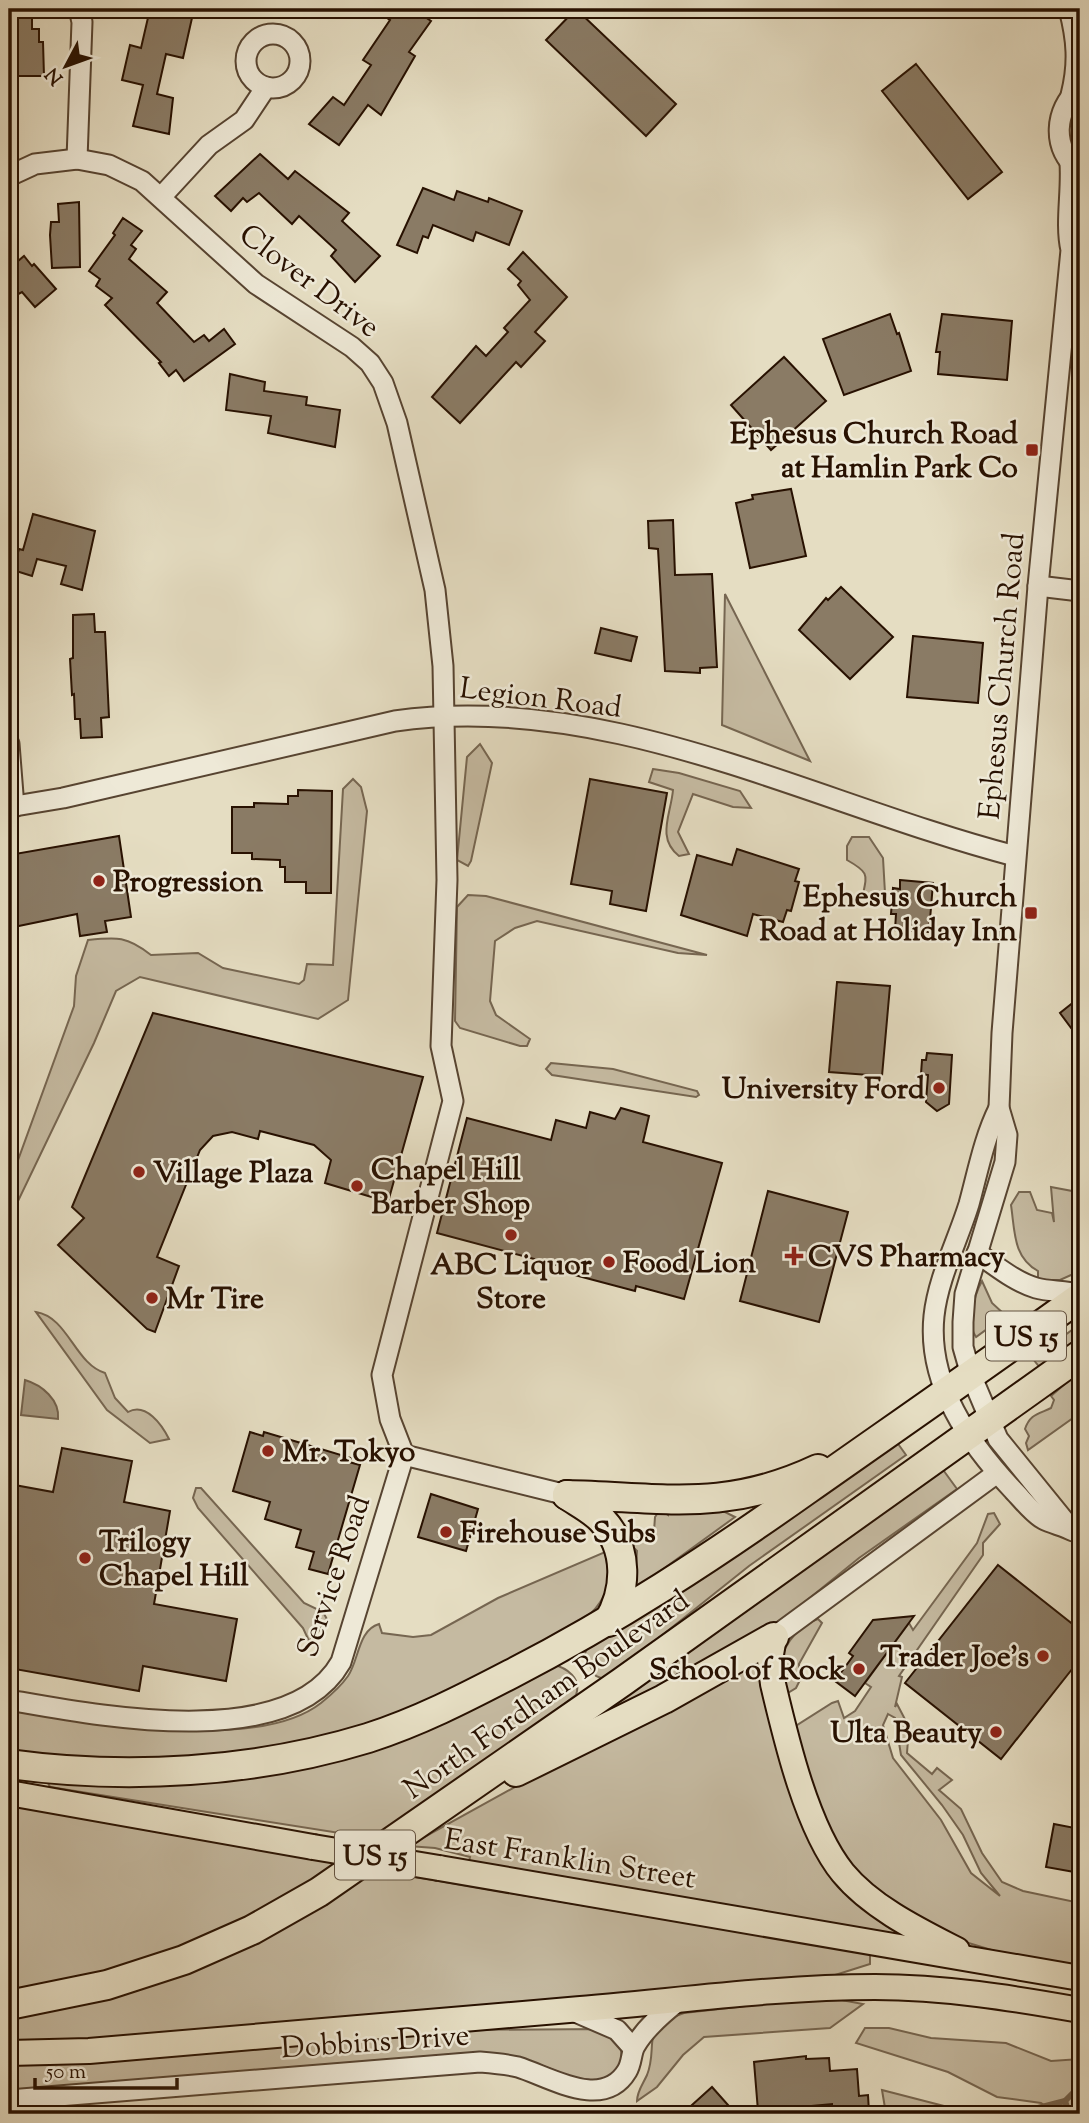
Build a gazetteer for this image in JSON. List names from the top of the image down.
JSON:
{
  "streets": {
    "highway": ["US 15", "North Fordham Boulevard"],
    "main road": ["East Franklin Street"],
    "street": [
      "Clover Drive",
      "Ephesus Church Road",
      "Legion Road",
      "Service Road",
      "Dobbins Drive"
    ]
  },
  "crossings": [
    ["Clover Drive", "Legion Road"],
    ["Clover Drive", "Service Road"],
    ["Ephesus Church Road", "Legion Road"],
    ["Ephesus Church Road", "North Fordham Boulevard"]
  ],
  "places": {
    "transit": ["Ephesus Church Road at Hamlin Park Co", "Ephesus Church Road at Holiday Inn"],
    "other": [
      "Progression",
      "University Ford",
      "Village Plaza",
      "Chapel Hill Barber Shop",
      "ABC Liquor Store",
      "Food Lion",
      "Mr Tire",
      "Mr. Tokyo",
      "Firehouse Subs",
      "Trilogy Chapel Hill",
      "Trader Joe's",
      "School of Rock",
      "Ulta Beauty"
    ],
    "health": ["CVS Pharmacy"]
  },
  "scale_bar": "50 m",
  "north": "bottom left"
}
